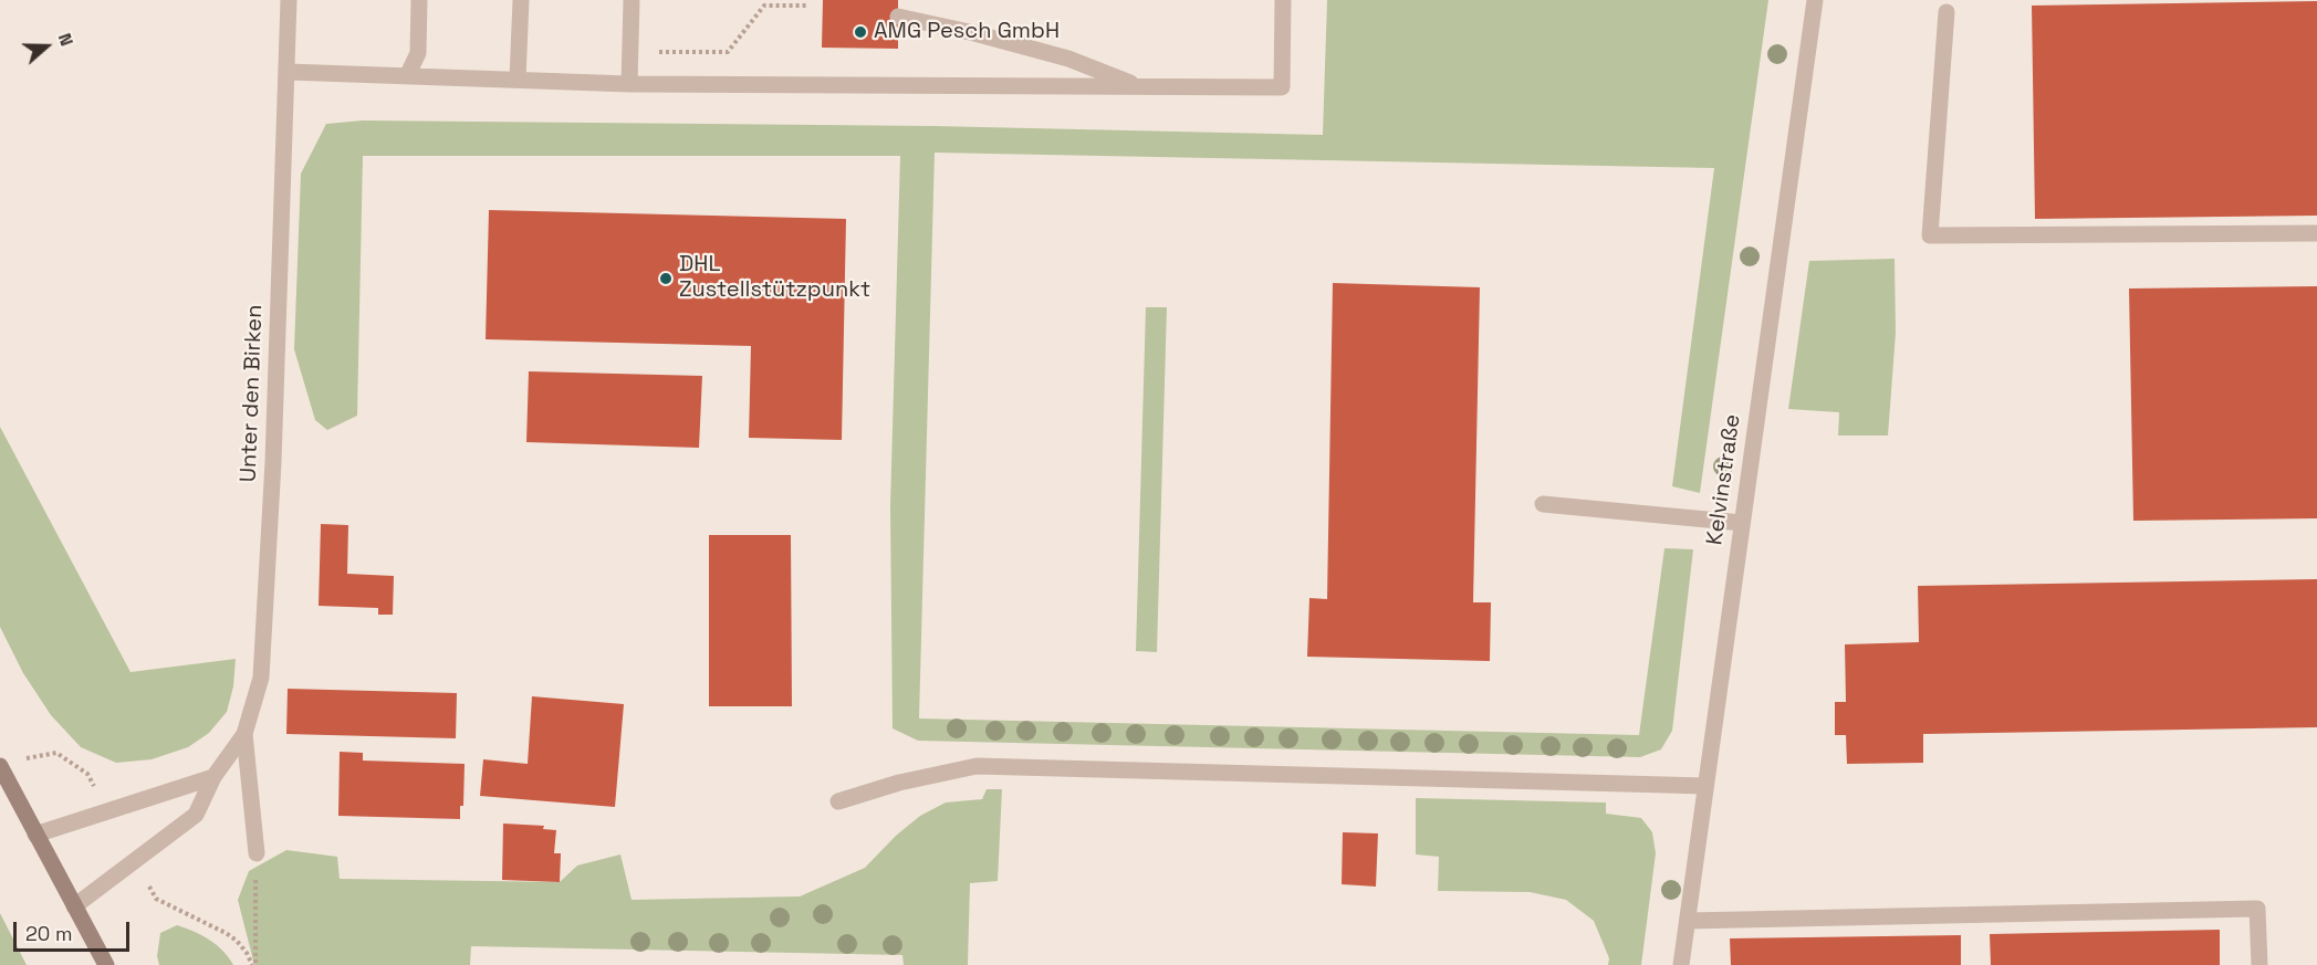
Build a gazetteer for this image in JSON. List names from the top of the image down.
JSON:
{
  "streets": {
    "street": ["Unter den Birken", "Kelvinstraße"]
  },
  "places": ["AMG Pesch GmbH", "DHL Zustellstützpunkt"],
  "scale_bar": "20 m",
  "north": "right"
}
